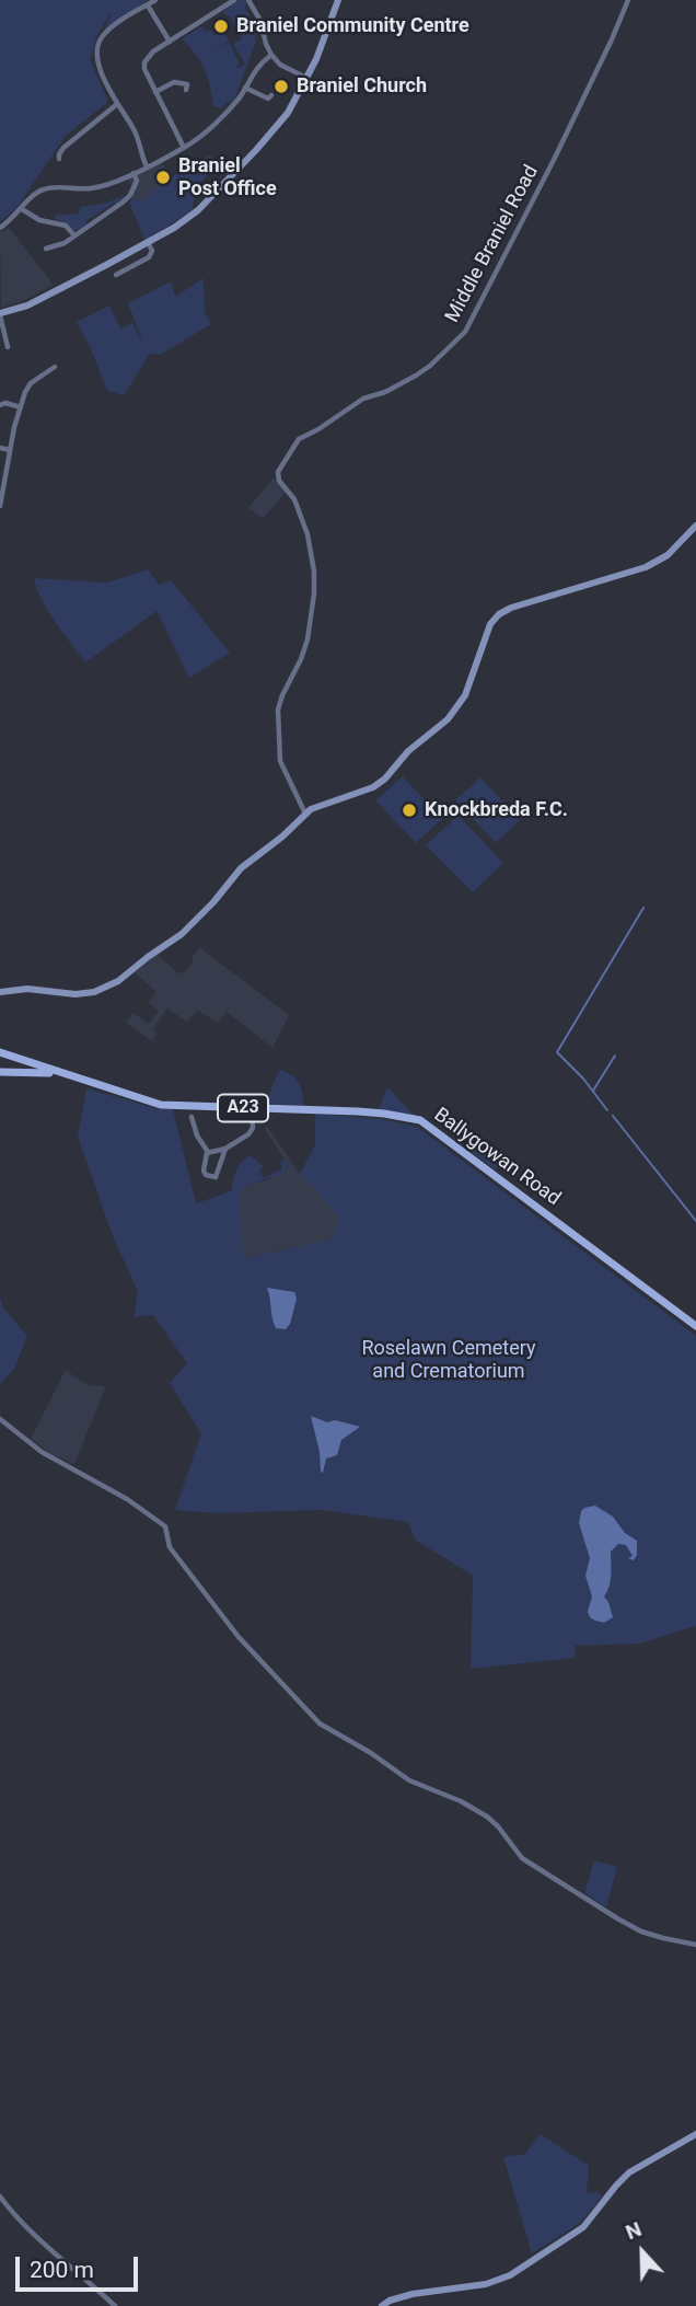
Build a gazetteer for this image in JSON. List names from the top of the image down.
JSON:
{
  "streets": {
    "main road": ["A23", "Ballygowan Road"],
    "street": ["Middle Braniel Road"]
  },
  "parks": ["Roselawn Cemetery and Crematorium"],
  "places": [
    "Braniel Community Centre",
    "Braniel Church",
    "Braniel Post Office",
    "Knockbreda F.C."
  ],
  "scale_bar": "200 m",
  "north": "top"
}
